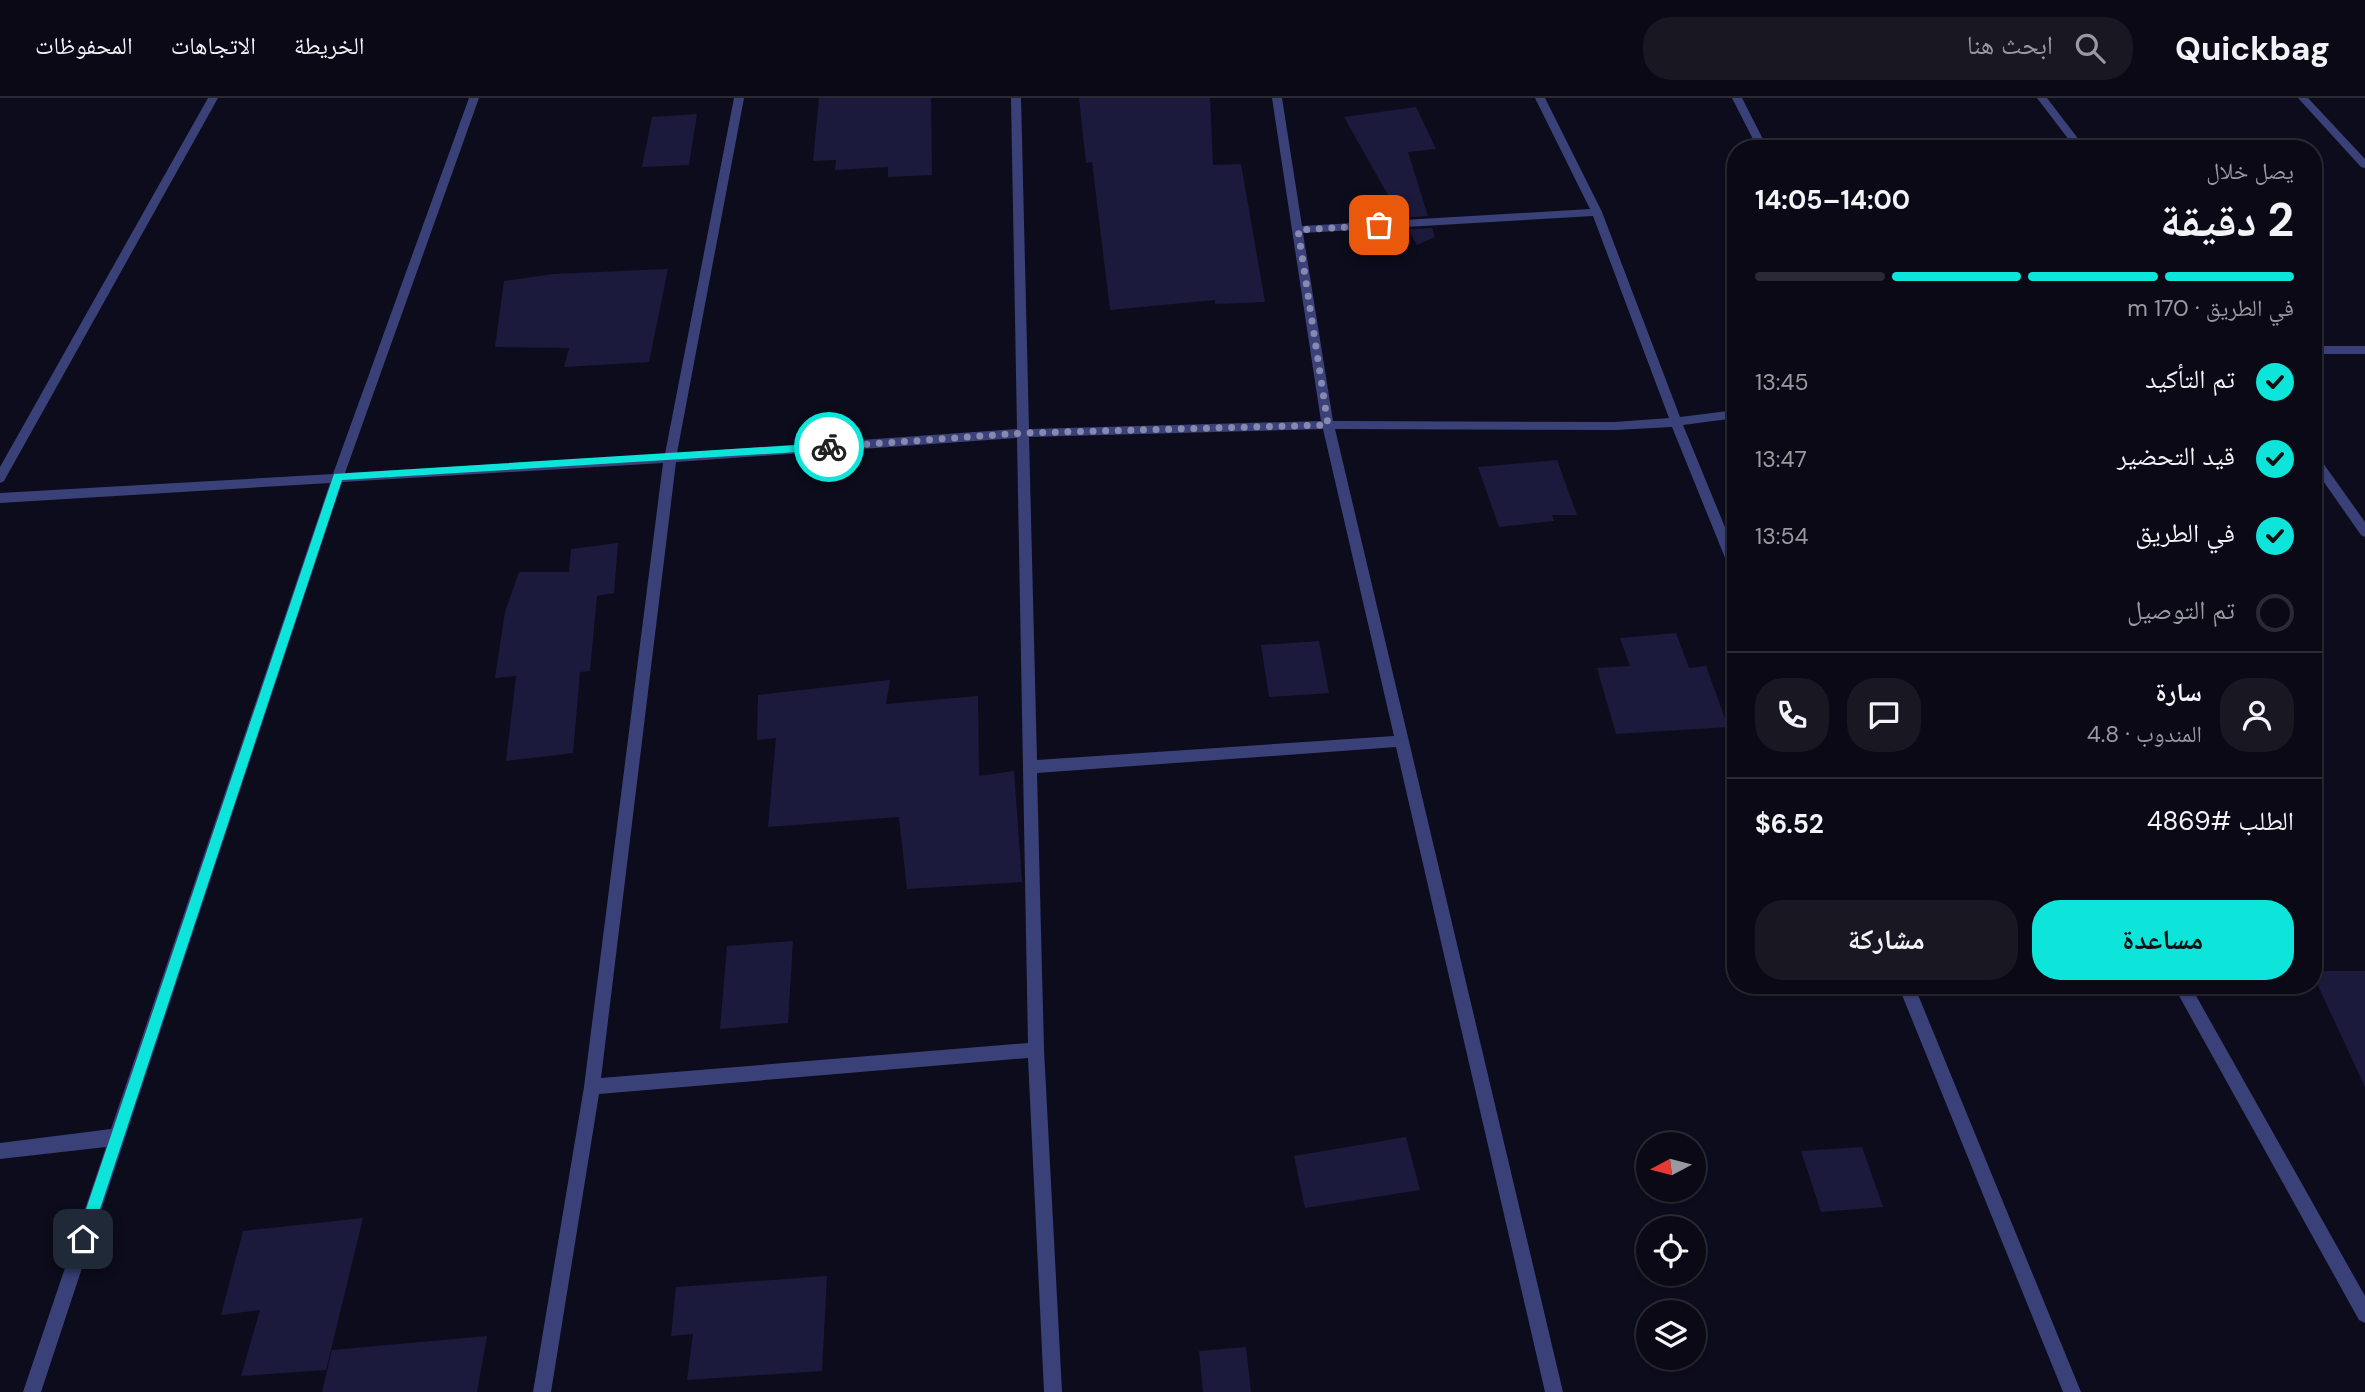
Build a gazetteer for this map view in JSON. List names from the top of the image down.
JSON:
{
  "north": "left",
  "page": {
    "header": "Quickbag",
    "search": "ابحث هنا",
    "nav": ["الخريطة", "الاتجاهات", "المحفوظات"],
    "heading": ["2 دقيقة", "يصل خلال", "14:00–14:05"],
    "panel": [
      "سارة",
      "المندوب · 4.8",
      "الطلب #4869",
      "$6.52"
    ],
    "bar": "في الطريق · 170 m",
    "list": [
      ["تم التأكيد", "13:45"],
      ["قيد التحضير", "13:47"],
      ["في الطريق", "13:54"],
      "تم التوصيل"
    ],
    "buttons": ["مساعدة", "مشاركة"]
  }
}
